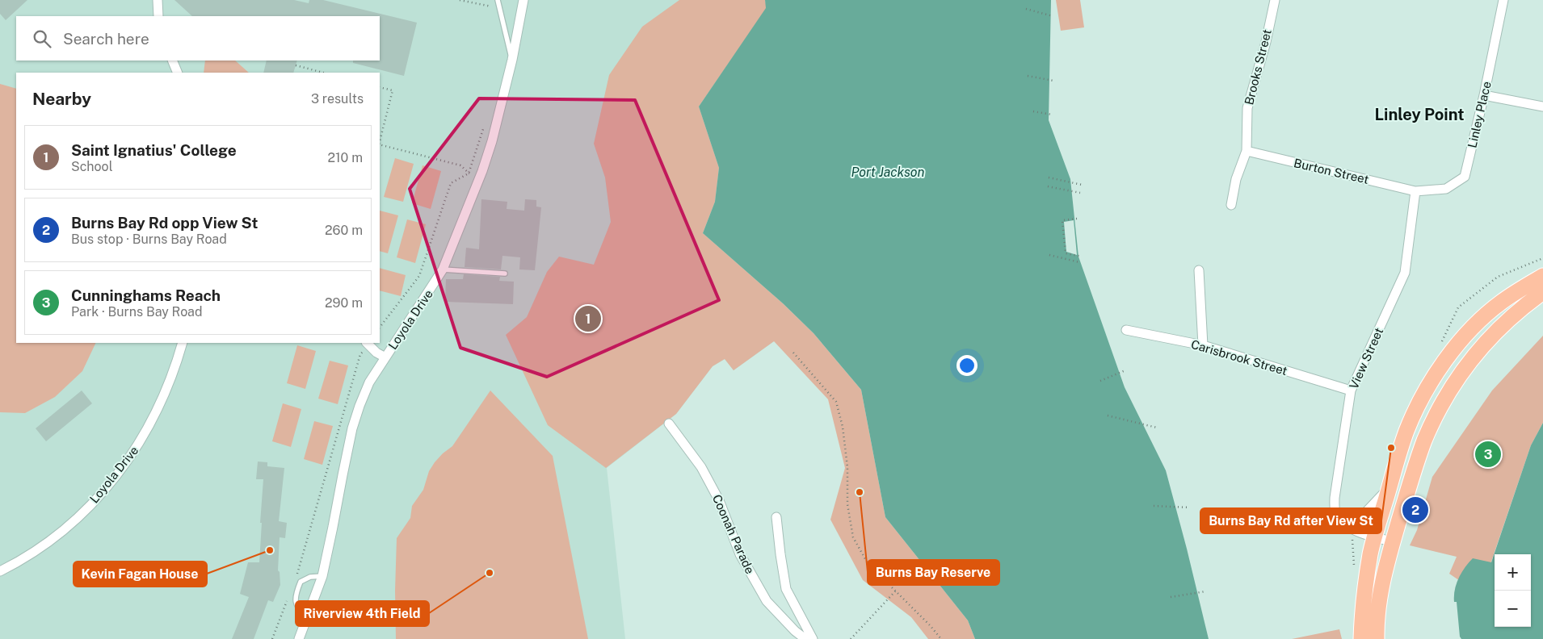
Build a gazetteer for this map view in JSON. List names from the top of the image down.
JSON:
{
  "streets": {
    "street": [
      "Brooks Street",
      "Linley Place",
      "Burton Street",
      "Loyola Drive",
      "Carisbrook Street",
      "View Street",
      "Coonah Parade"
    ]
  },
  "crossings": [
    ["Brooks Street", "Burton Street"],
    ["Linley Place", "Burton Street"],
    ["Linley Place", "View Street"],
    ["Burton Street", "View Street"],
    ["Carisbrook Street", "View Street"]
  ],
  "districts": ["Linley Point"],
  "water": ["Port Jackson"],
  "places": [
    "Burns Bay Rd after View St",
    "Burns Bay Reserve",
    "Kevin Fagan House",
    "Riverview 4th Field"
  ],
  "page": {
    "search": "Search here",
    "heading": ["Nearby", "3 results"],
    "list": [
      {
        "mark": "1",
        "name": "Saint Ignatius' College",
        "note": "School",
        "value": "210 m"
      },
      {
        "mark": "2",
        "name": "Burns Bay Rd opp View St",
        "note": "Bus stop · Burns Bay Road",
        "value": "260 m"
      },
      {
        "mark": "3",
        "name": "Cunninghams Reach",
        "note": "Park · Burns Bay Road",
        "value": "290 m"
      }
    ],
    "pins": ["1", "3", "2"],
    "map_buttons": ["+", "−"]
  }
}
